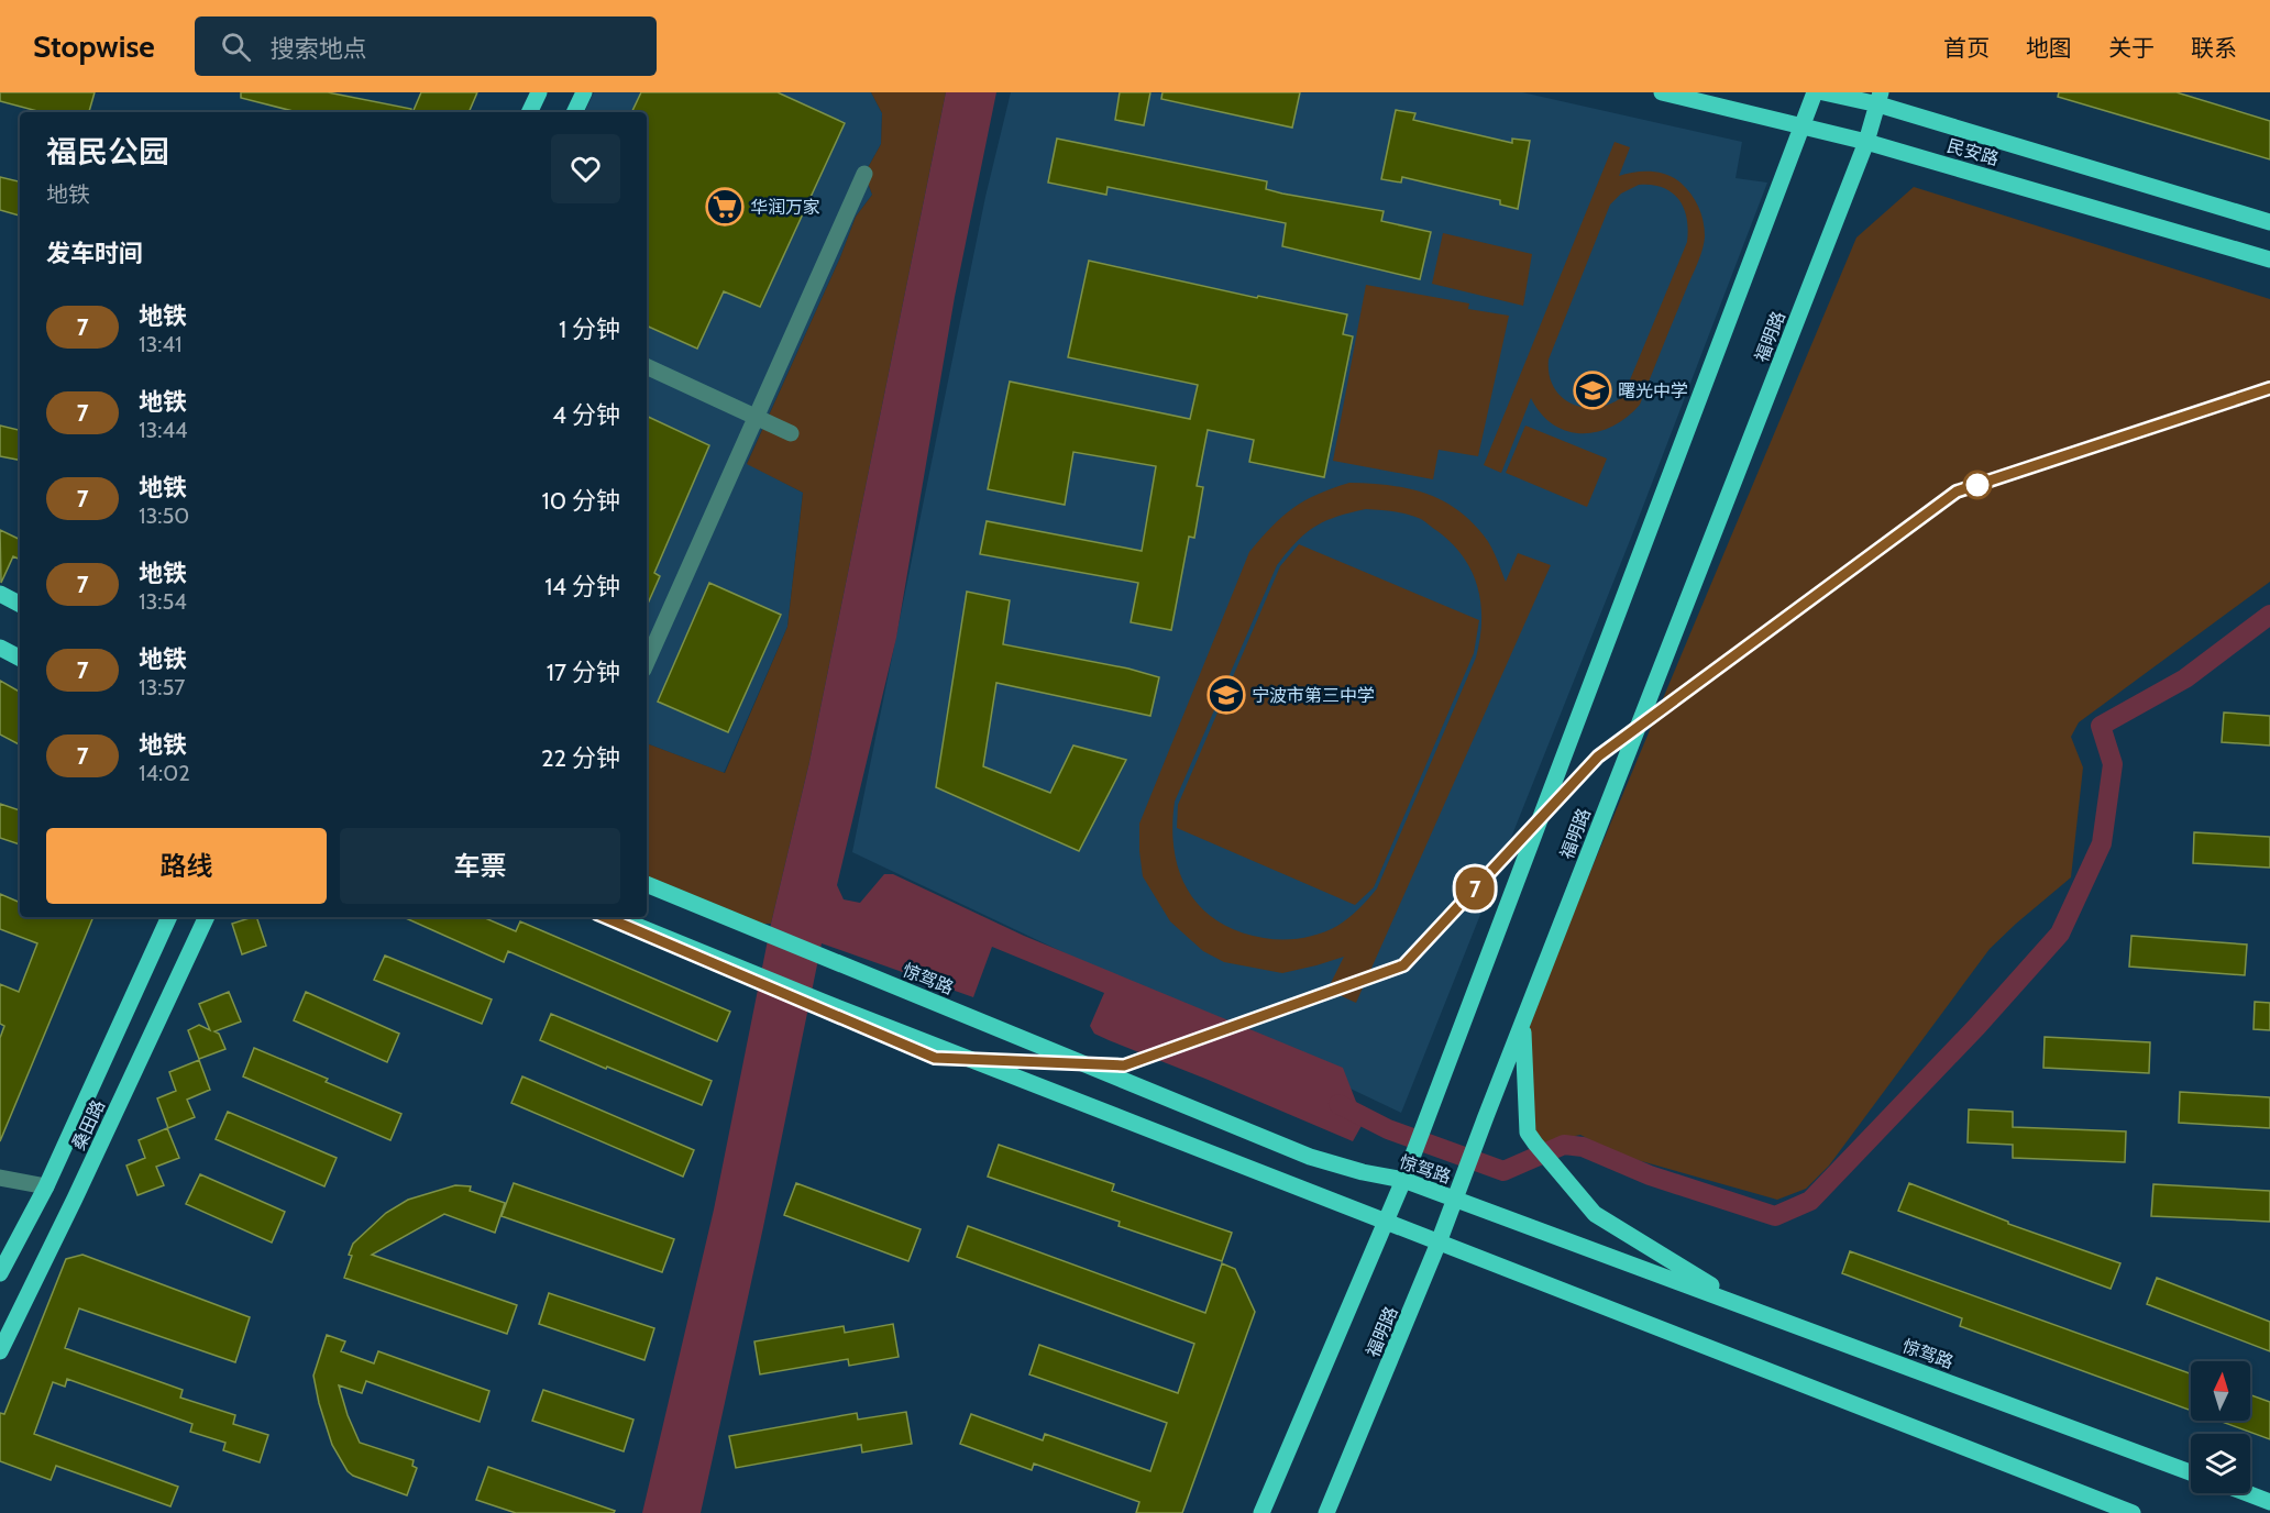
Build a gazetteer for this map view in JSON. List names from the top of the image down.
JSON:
{
  "streets": {
    "main road": [
      "民安路",
      "福明路",
      "惊驾路",
      "桑田路"
    ]
  },
  "crossings": [
    ["民安路", "福明路"],
    ["福明路", "惊驾路"]
  ],
  "places": {
    "supermarket": ["华润万家"],
    "school or university": ["曙光中学", "宁波市第三中学"]
  },
  "lines": ["metro line 7"],
  "north": "top",
  "page": {
    "header": "Stopwise",
    "search": "搜索地点",
    "nav": [
      "首页",
      "地图",
      "关于",
      "联系"
    ],
    "on_map": "7",
    "heading": [
      ["福民公园", "地铁"],
      "发车时间"
    ],
    "list": [
      {
        "mark": "7",
        "name": "地铁",
        "note": "13:41",
        "value": "1 分钟"
      },
      {
        "mark": "7",
        "name": "地铁",
        "note": "13:44",
        "value": "4 分钟"
      },
      {
        "mark": "7",
        "name": "地铁",
        "note": "13:50",
        "value": "10 分钟"
      },
      {
        "mark": "7",
        "name": "地铁",
        "note": "13:54",
        "value": "14 分钟"
      },
      {
        "mark": "7",
        "name": "地铁",
        "note": "13:57",
        "value": "17 分钟"
      },
      {
        "mark": "7",
        "name": "地铁",
        "note": "14:02",
        "value": "22 分钟"
      }
    ],
    "buttons": ["路线", "车票"]
  }
}
